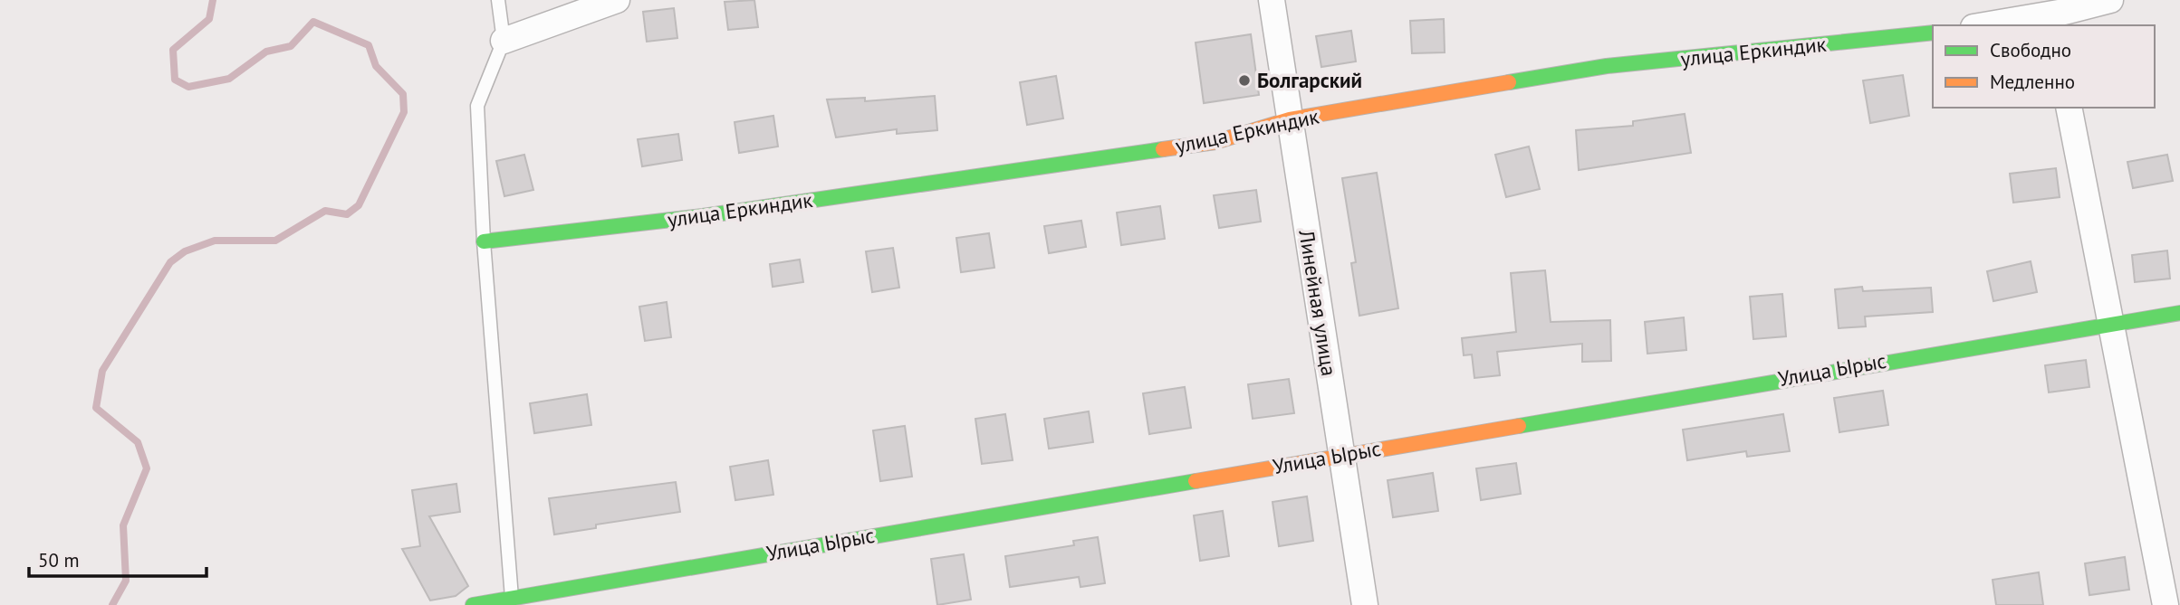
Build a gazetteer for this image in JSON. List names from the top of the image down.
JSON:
{
  "streets": {
    "street": ["улица Еркиндик", "Линейная улица", "Улица Ырыс"]
  },
  "crossings": [
    ["улица Еркиндик", "Линейная улица"],
    ["Линейная улица", "Улица Ырыс"]
  ],
  "places": ["Болгарский"],
  "legend": ["Свободно", "Медленно"],
  "scale_bar": "50 m"
}
